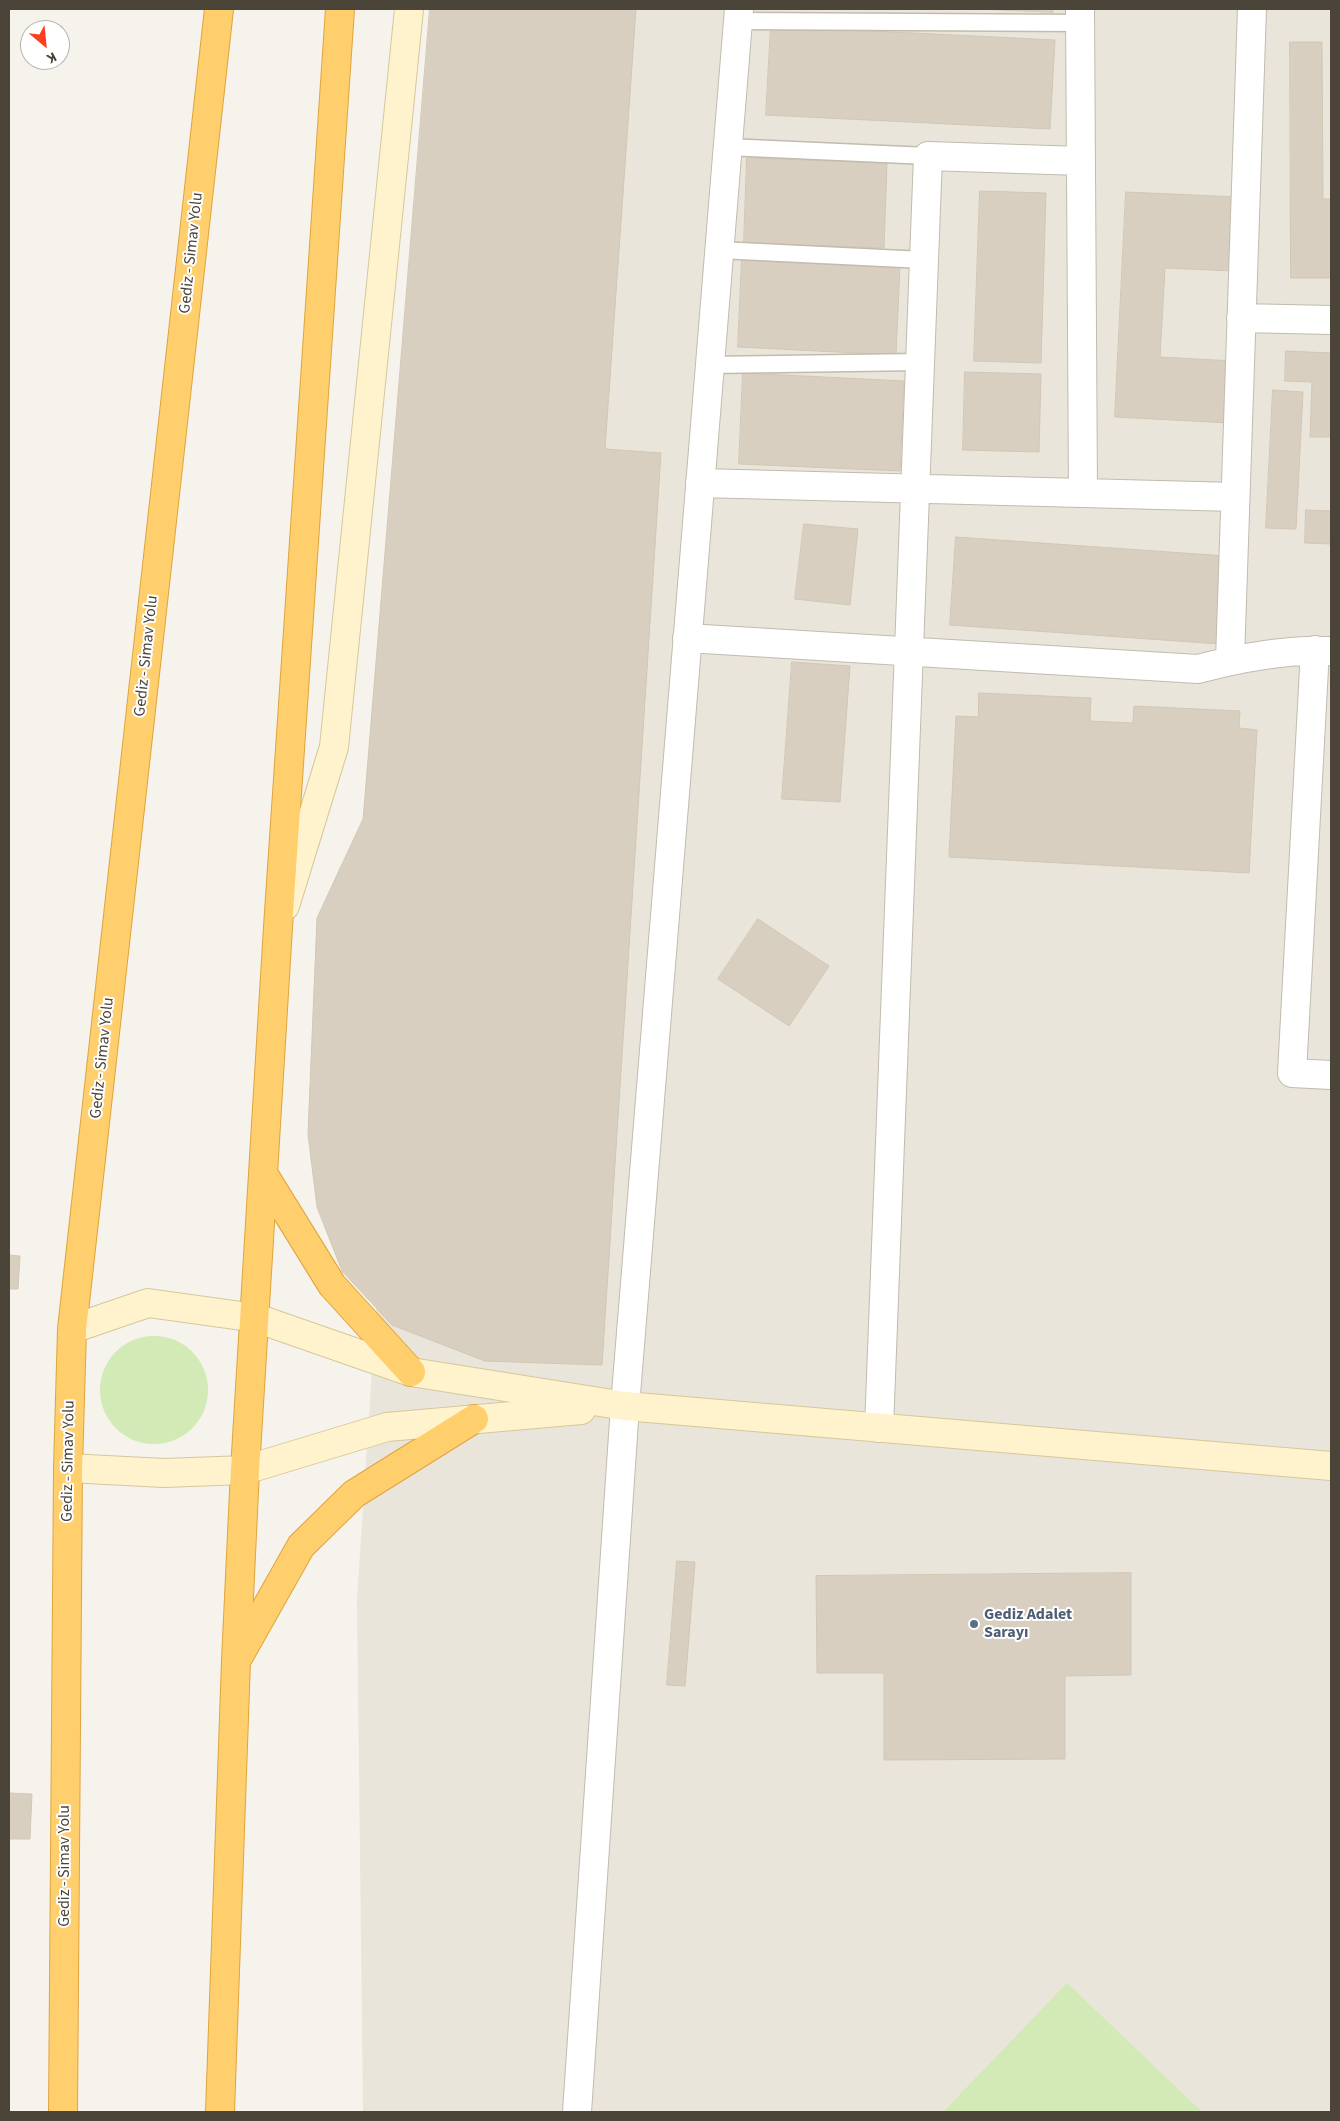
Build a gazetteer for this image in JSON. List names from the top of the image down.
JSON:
{
  "streets": {
    "highway": ["Gediz - Simav Yolu"]
  },
  "places": ["Gediz Adalet Sarayı"],
  "north": "bottom right"
}
